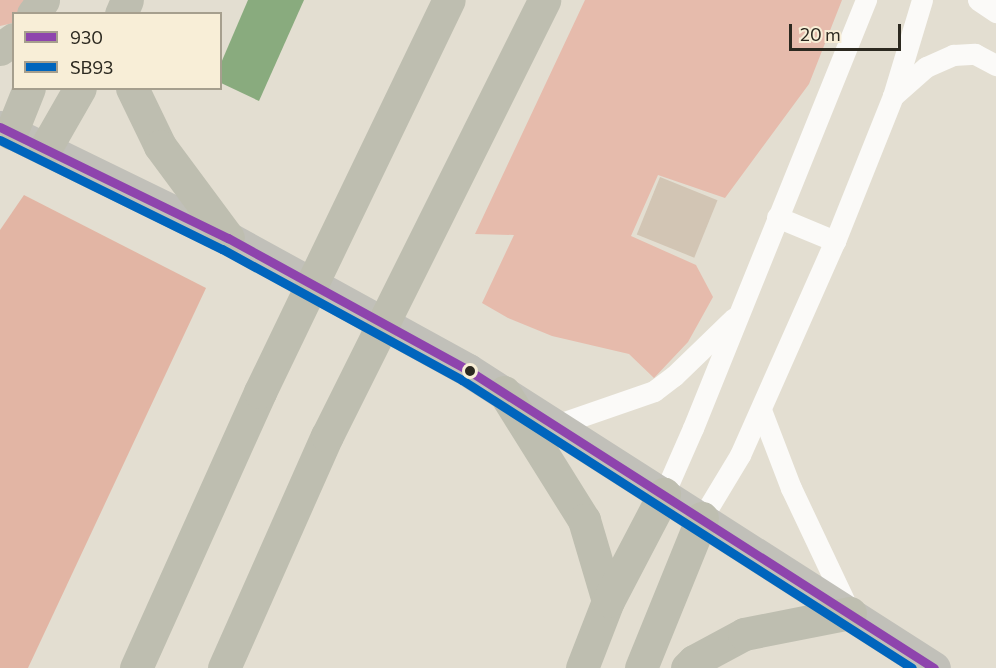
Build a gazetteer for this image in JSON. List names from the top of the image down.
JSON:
{
  "lines": ["transit line 930", "transit line SB93"],
  "legend": ["930", "SB93"],
  "scale_bar": "20 m"
}
